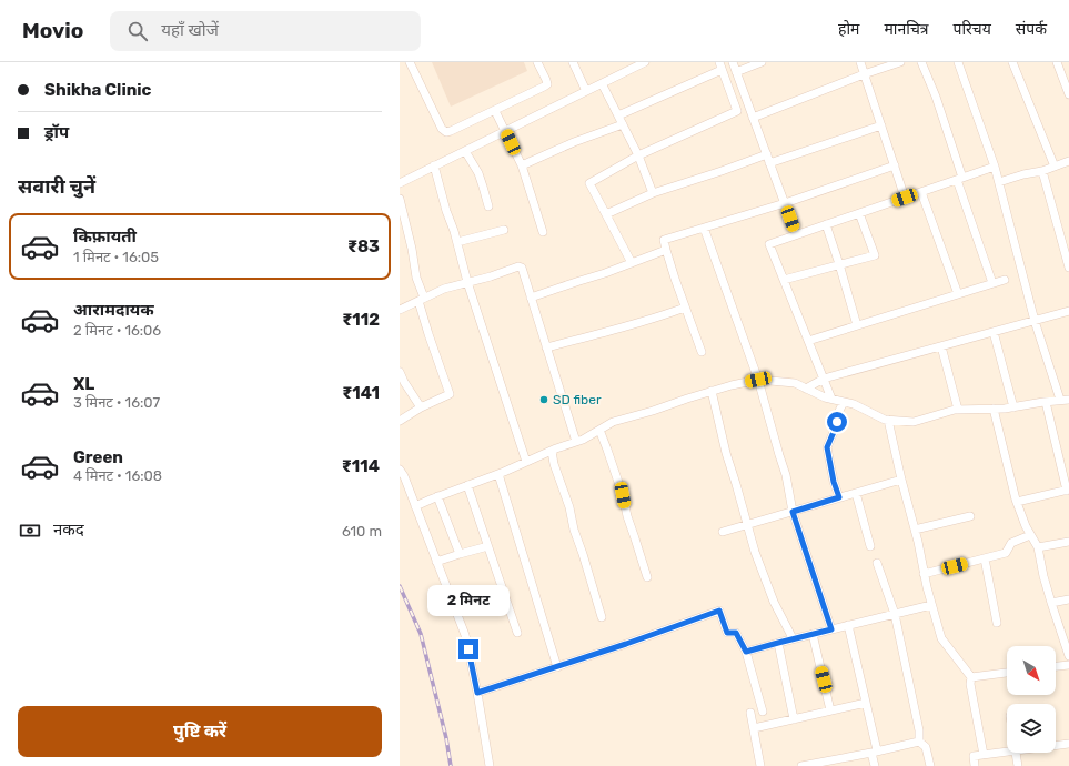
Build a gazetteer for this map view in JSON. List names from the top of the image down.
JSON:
{
  "places": ["SD fiber"],
  "north": "bottom right",
  "page": {
    "header": "Movio",
    "search": "यहाँ खोजें",
    "nav": [
      "होम",
      "मानचित्र",
      "परिचय",
      "संपर्क"
    ],
    "banner": ["Shikha Clinic", "ड्रॉप"],
    "heading": "सवारी चुनें",
    "list": [
      {
        "name": "किफ़ायती",
        "note": "1 मिनट · 16:05",
        "value": "₹83"
      },
      {
        "name": "आरामदायक",
        "note": "2 मिनट · 16:06",
        "value": "₹112"
      },
      {
        "name": "XL",
        "note": "3 मिनट · 16:07",
        "value": "₹141"
      },
      {
        "name": "Green",
        "note": "4 मिनट · 16:08",
        "value": "₹114"
      }
    ],
    "pay": ["नकद", "610 m"],
    "bubble": "2 मिनट",
    "buttons": "पुष्टि करें"
  }
}
